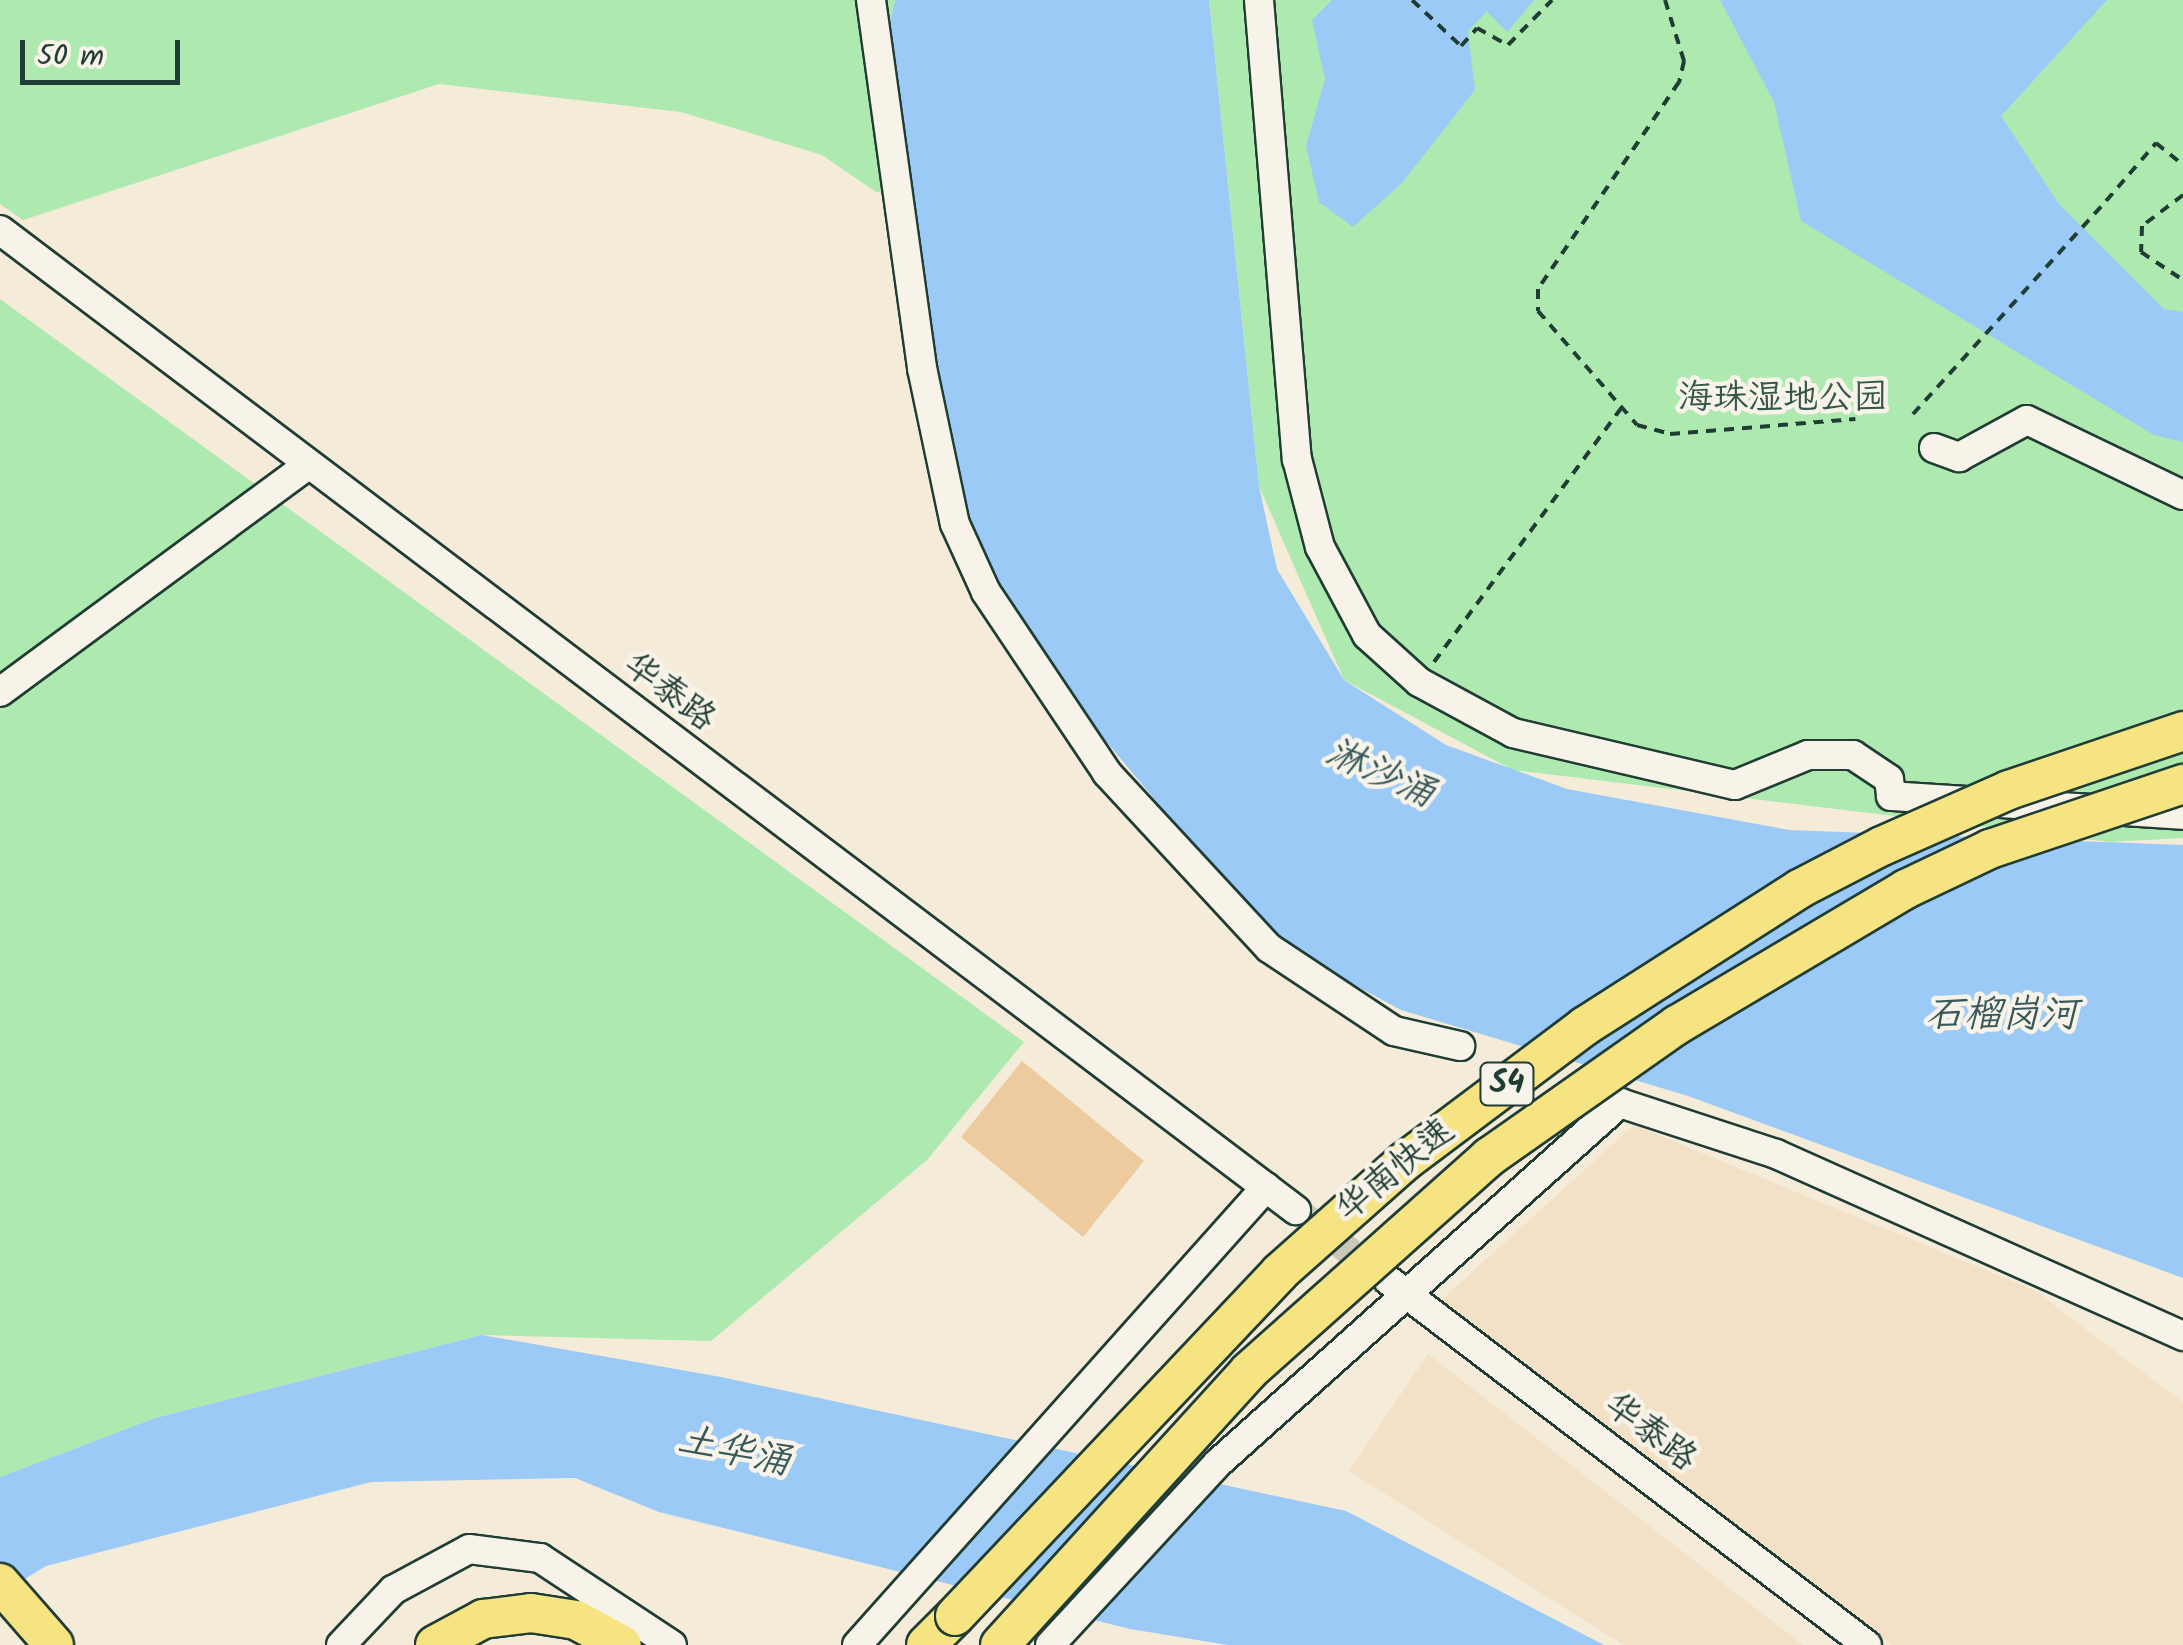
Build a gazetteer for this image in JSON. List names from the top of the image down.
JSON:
{
  "streets": {
    "highway": ["S4", "华南快速"],
    "street": ["华泰路"]
  },
  "water": ["淋沙涌", "石榴岗河", "土华涌"],
  "parks": ["海珠湿地公园"],
  "scale_bar": "50 m"
}
